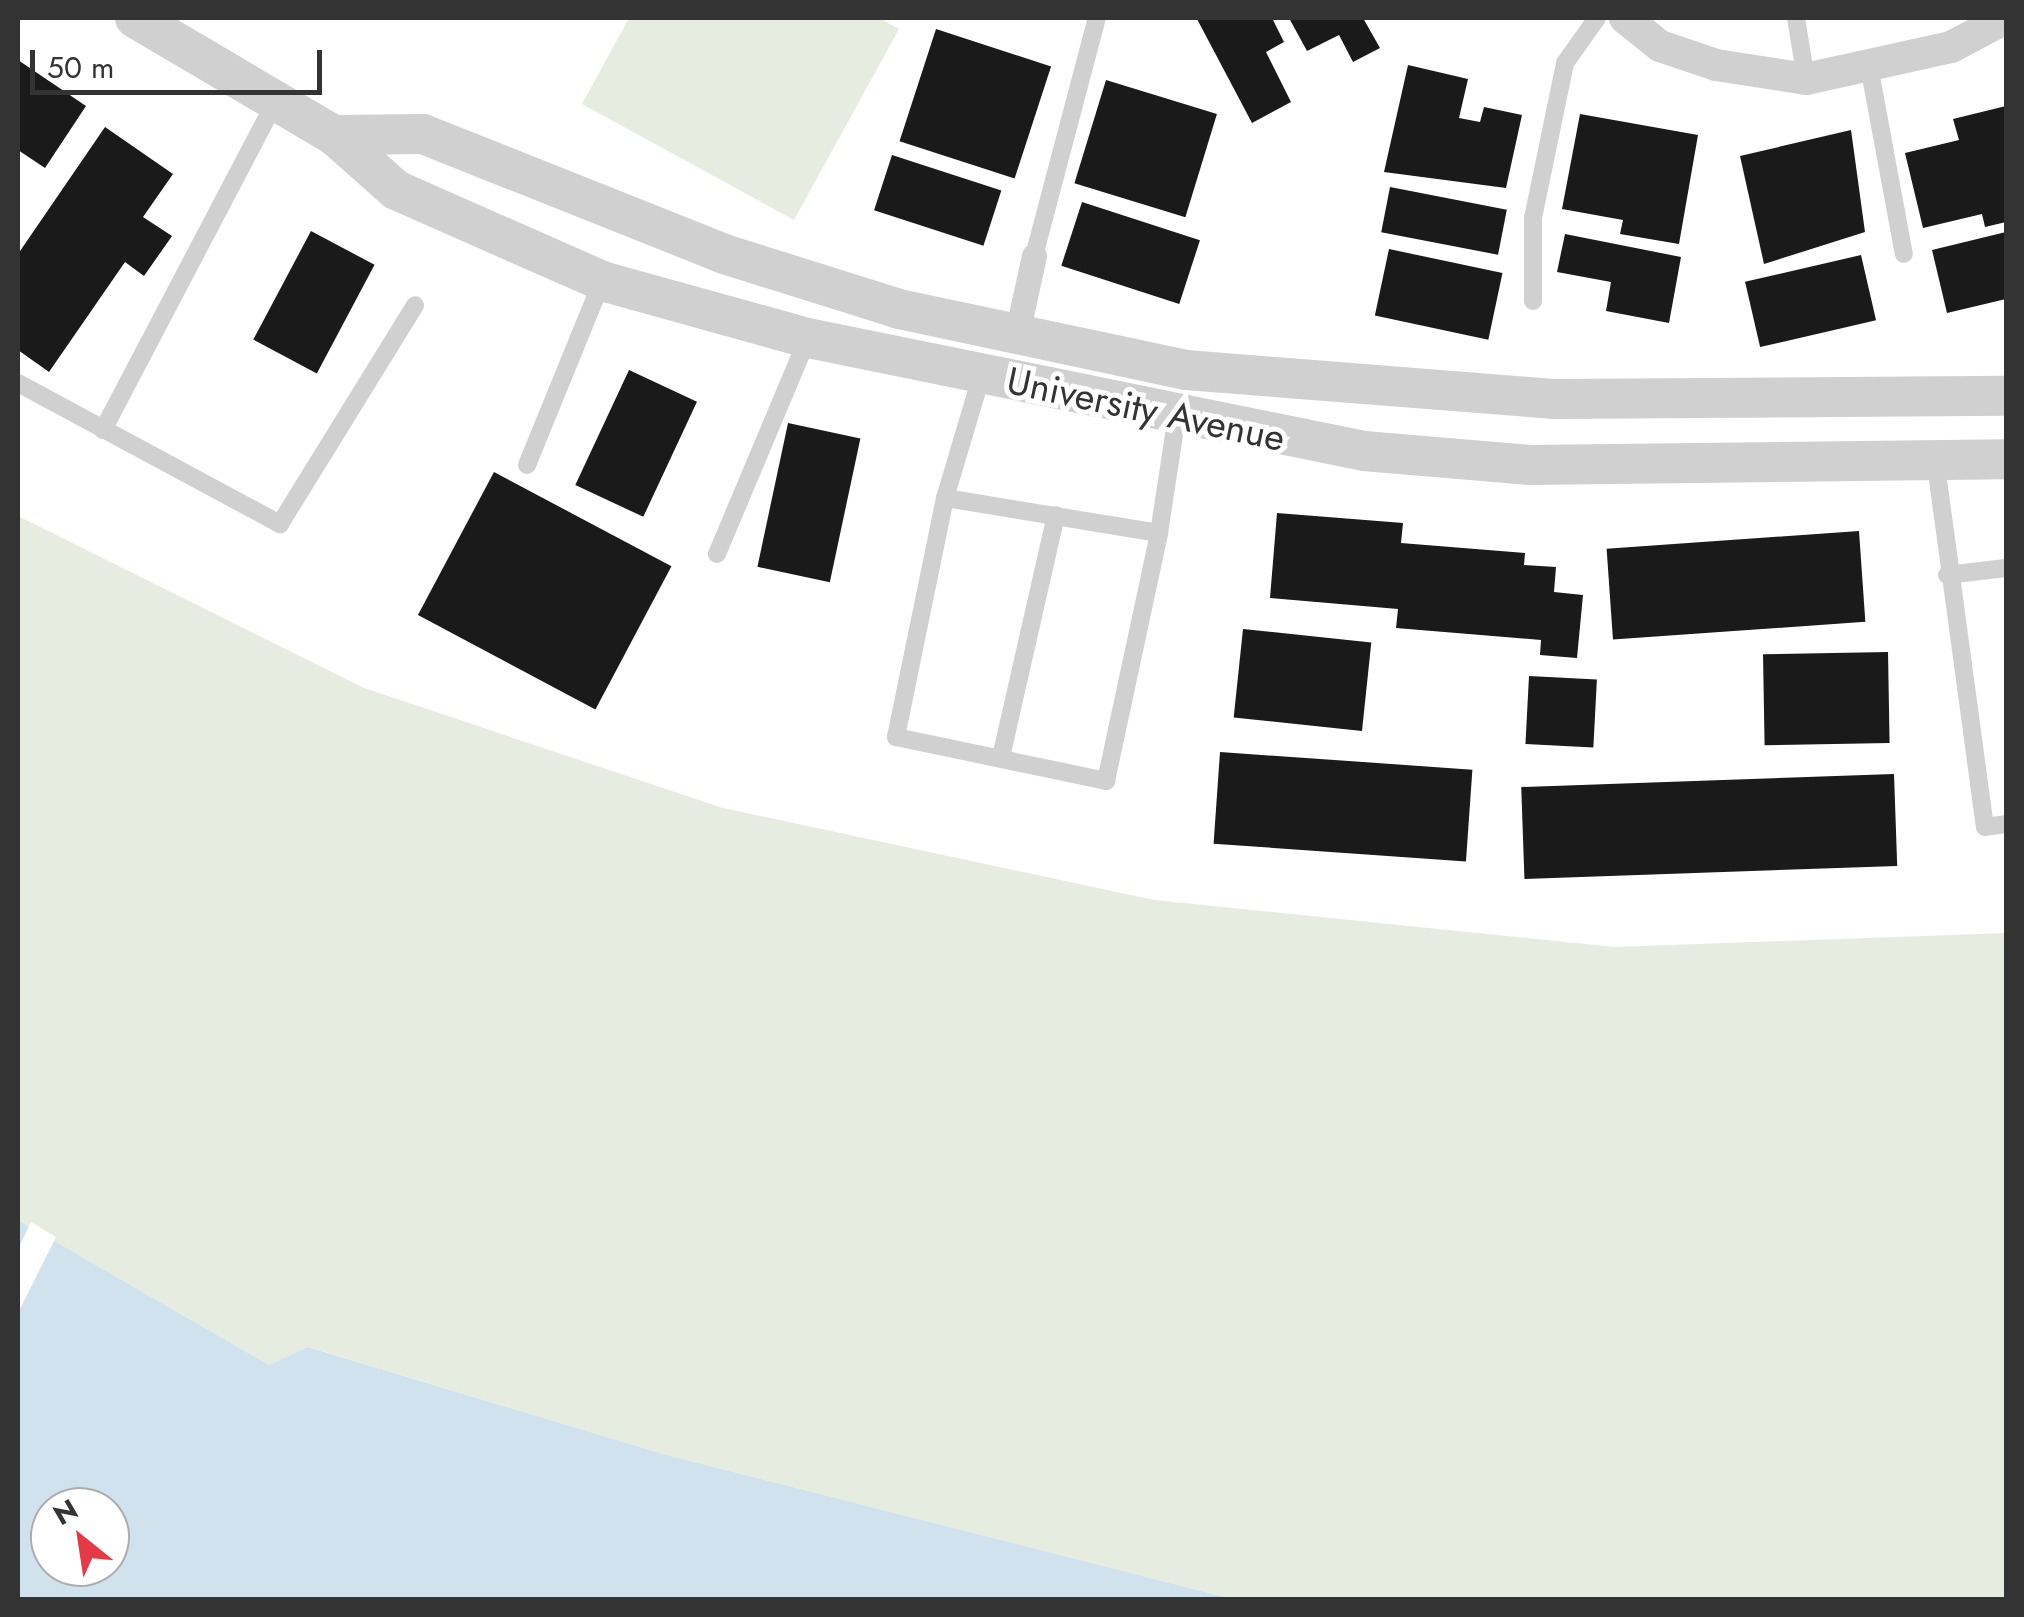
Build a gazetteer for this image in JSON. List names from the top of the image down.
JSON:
{
  "streets": {
    "street": ["University Avenue"]
  },
  "scale_bar": "50 m",
  "north": "top left"
}
